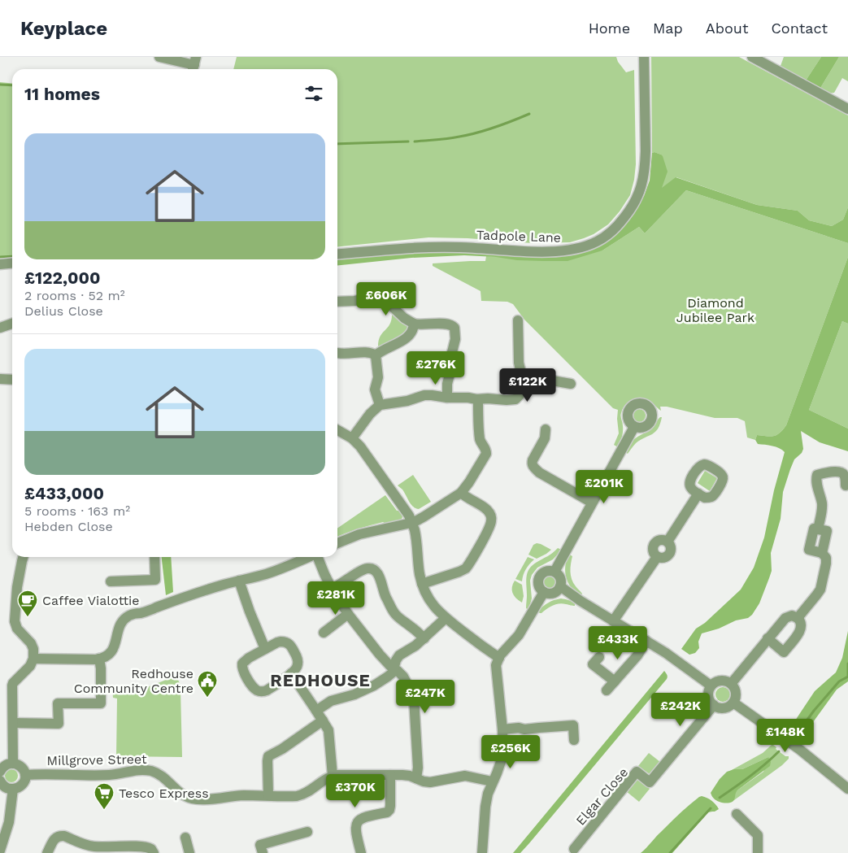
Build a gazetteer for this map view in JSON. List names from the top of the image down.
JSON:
{
  "streets": {
    "street": ["Tadpole Lane", "Millgrove Street", "Elgar Close"]
  },
  "districts": ["REDHOUSE"],
  "parks": ["Diamond Jubilee Park"],
  "places": {
    "cafe": ["Caffee Vialottie"],
    "public building": ["Redhouse Community Centre"],
    "supermarket": ["Tesco Express"]
  },
  "page": {
    "header": "Keyplace",
    "nav": [
      "Home",
      "Map",
      "About",
      "Contact"
    ],
    "heading": "11 homes",
    "list": [
      {
        "name": "£122,000",
        "note": "2 rooms · 52 m² · Delius Close"
      },
      {
        "name": "£433,000",
        "note": "5 rooms · 163 m² · Hebden Close"
      }
    ],
    "price": [
      "£606K",
      "£276K",
      "£122K",
      "£201K",
      "£281K",
      "£433K",
      "£247K",
      "£242K",
      "£148K",
      "£256K",
      "£370K"
    ]
  }
}
